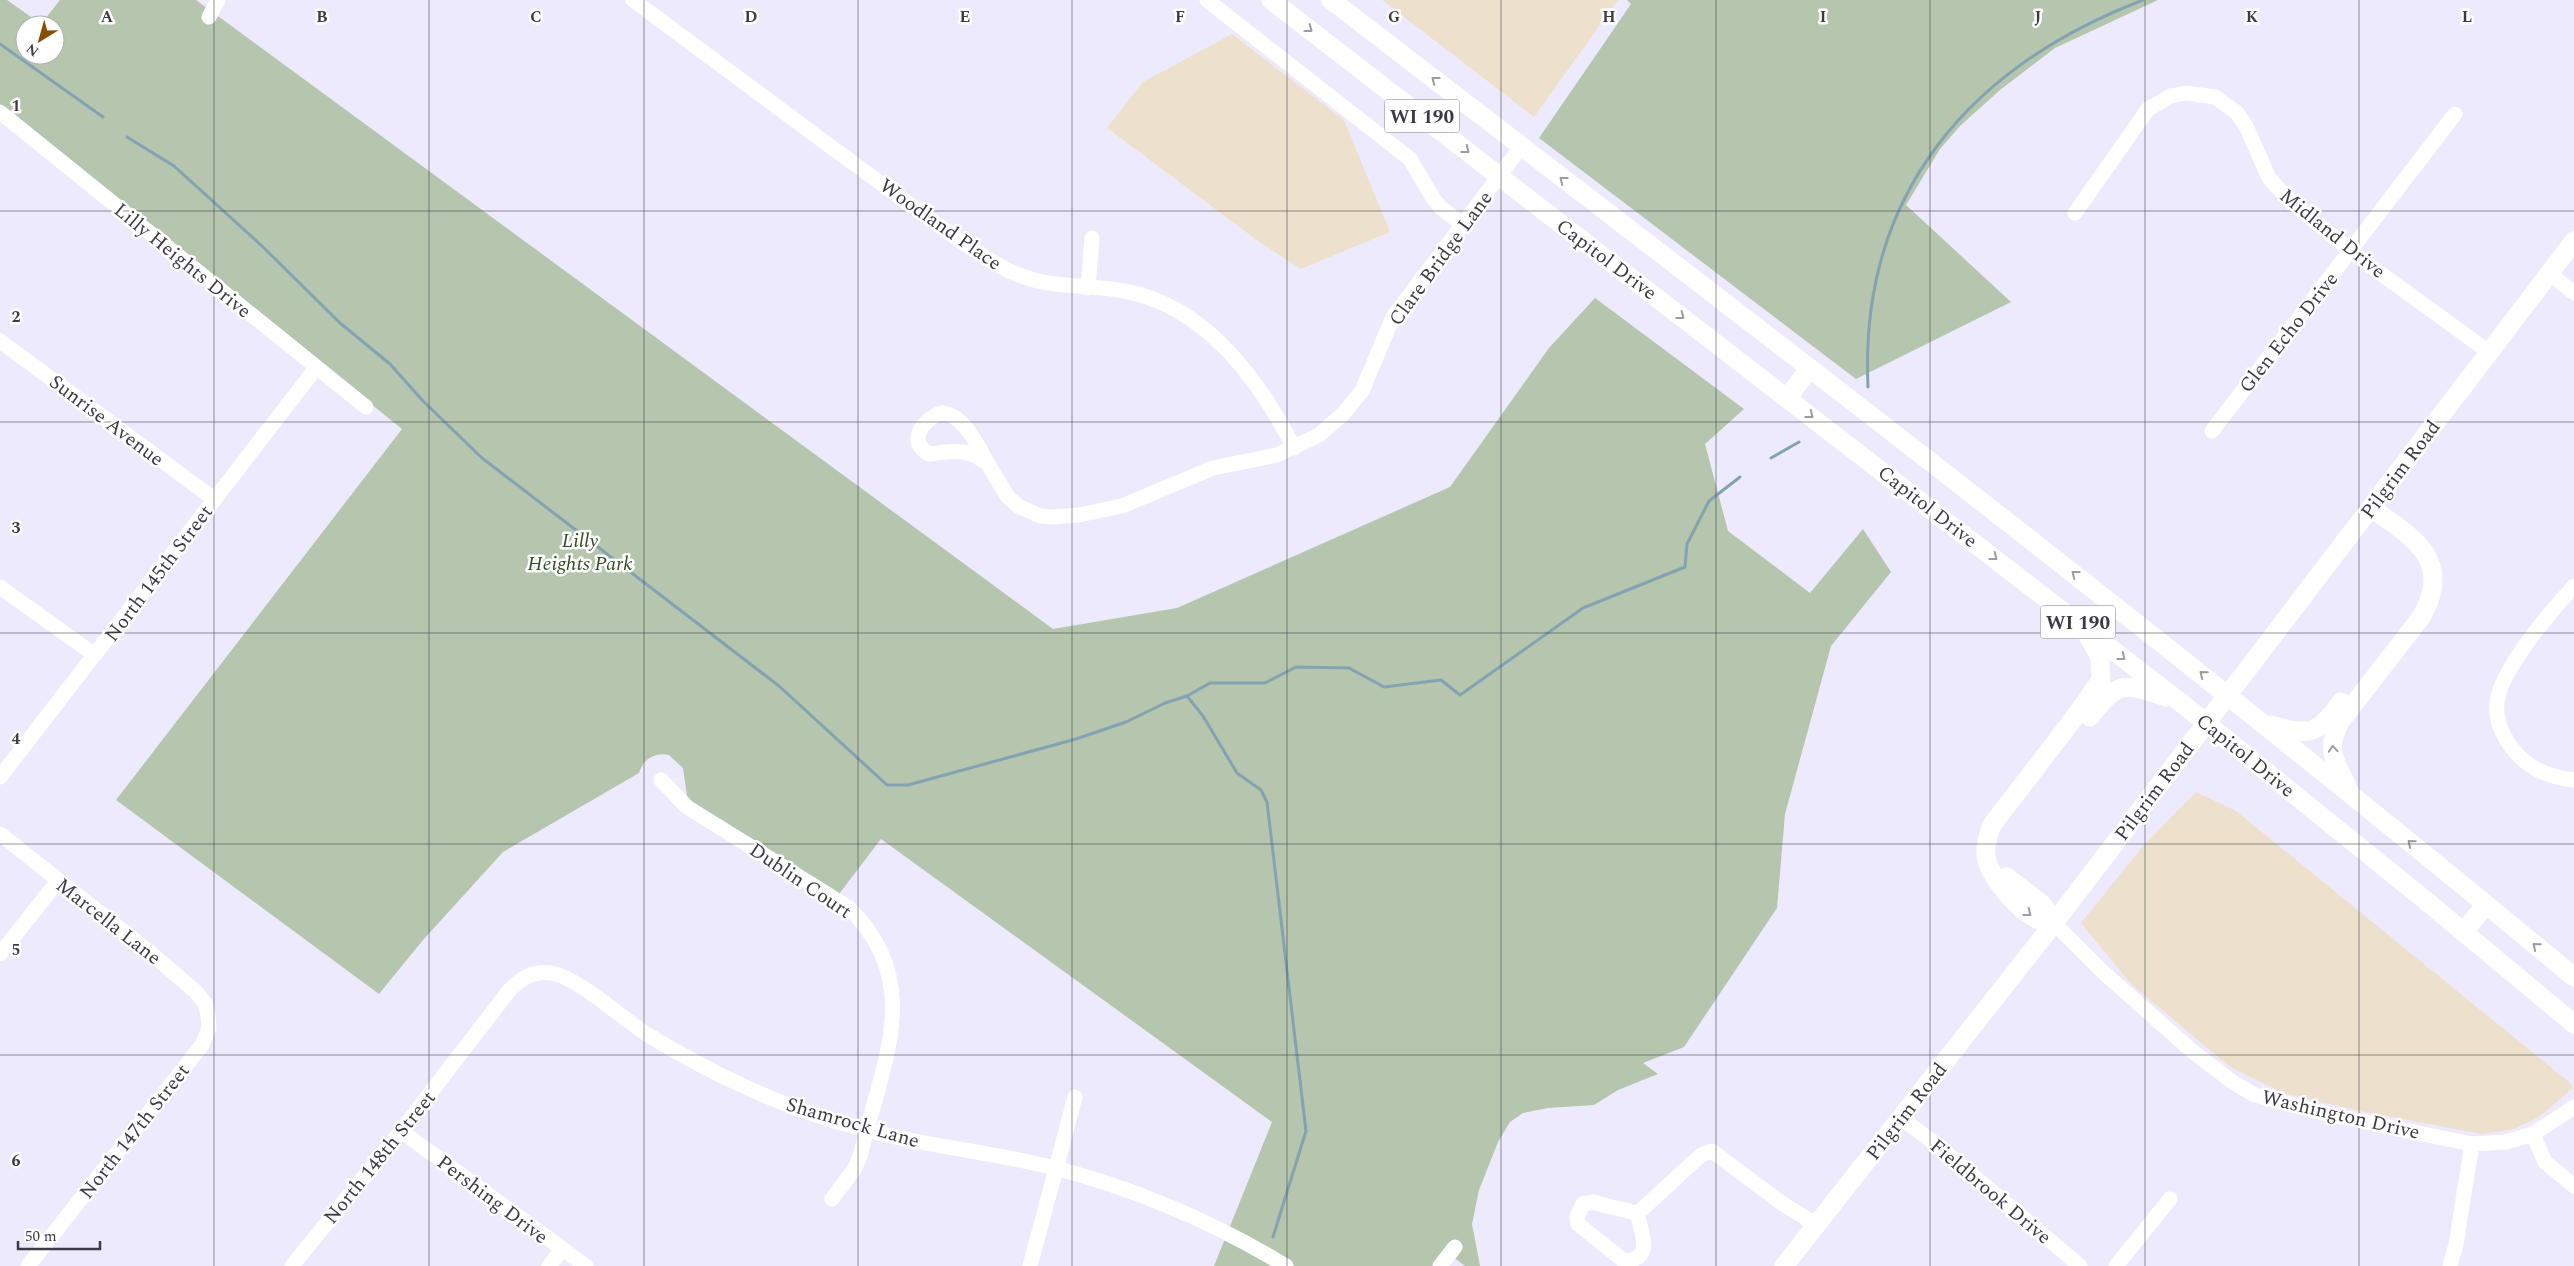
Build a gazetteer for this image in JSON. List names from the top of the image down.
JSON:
{
  "streets": {
    "main road": ["WI 190", "Capitol Drive", "Pilgrim Road"],
    "street": [
      "Woodland Place",
      "Midland Drive",
      "Clare Bridge Lane",
      "Lilly Heights Drive",
      "Glen Echo Drive",
      "Sunrise Avenue",
      "North 145th Street",
      "Dublin Court",
      "Marcella Lane",
      "Washington Drive",
      "Shamrock Lane",
      "North 147th Street",
      "North 148th Street",
      "Fieldbrook Drive",
      "Pershing Drive"
    ]
  },
  "crossings": [
    ["Woodland Place", "Clare Bridge Lane"],
    ["Midland Drive", "Glen Echo Drive"],
    ["Midland Drive", "Pilgrim Road"],
    ["Clare Bridge Lane", "Capitol Drive"],
    ["Lilly Heights Drive", "North 145th Street"],
    ["Sunrise Avenue", "North 145th Street"],
    ["Pilgrim Road", "Washington Drive"],
    ["Pilgrim Road", "Fieldbrook Drive"],
    ["Dublin Court", "Shamrock Lane"],
    ["Marcella Lane", "North 147th Street"],
    ["Shamrock Lane", "North 148th Street"],
    ["North 148th Street", "Pershing Drive"]
  ],
  "parks": ["Lilly Heights Park"],
  "scale_bar": "50 m",
  "north": "bottom left",
  "grid": {
    "columns": [
      "A",
      "B",
      "C",
      "D",
      "E",
      "F",
      "G",
      "H",
      "I",
      "J",
      "K",
      "L"
    ],
    "rows": [
      "1",
      "2",
      "3",
      "4",
      "5",
      "6"
    ]
  }
}
